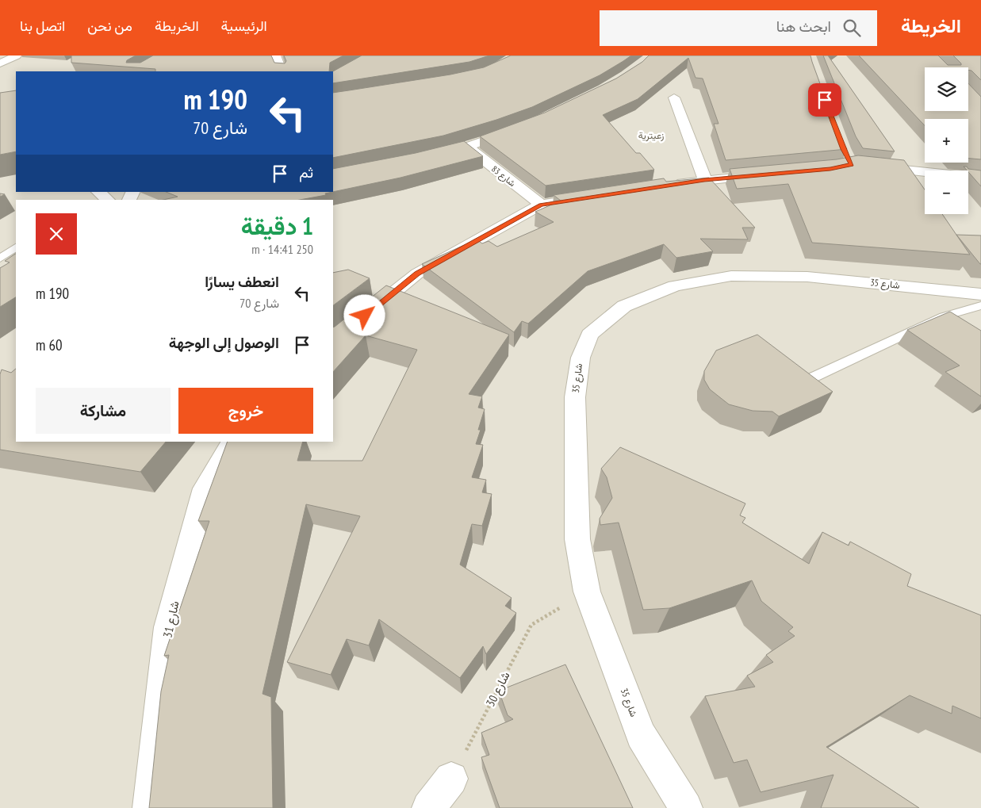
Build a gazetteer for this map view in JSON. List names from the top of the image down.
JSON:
{
  "streets": {
    "street": ["شارع 83", "شارع 35", "شارع 31"],
    "path": ["شارع 30"]
  },
  "crossings": [
    ["شارع 35", "شارع 30"]
  ],
  "districts": ["زعيترية"],
  "page": {
    "header": "الخريطة",
    "search": "ابحث هنا",
    "nav": [
      "الرئيسية",
      "الخريطة",
      "من نحن",
      "اتصل بنا"
    ],
    "map_buttons": ["+", "−"],
    "turn": ["190 m", "شارع 70"],
    "then": "ثم",
    "heading": ["1 دقيقة", "250 m · 14:41"],
    "list": [
      {
        "name": "انعطف يسارًا",
        "note": "شارع 70",
        "value": "190 m"
      },
      {
        "name": "الوصول إلى الوجهة",
        "value": "60 m"
      }
    ],
    "buttons": ["خروج", "مشاركة"]
  }
}
